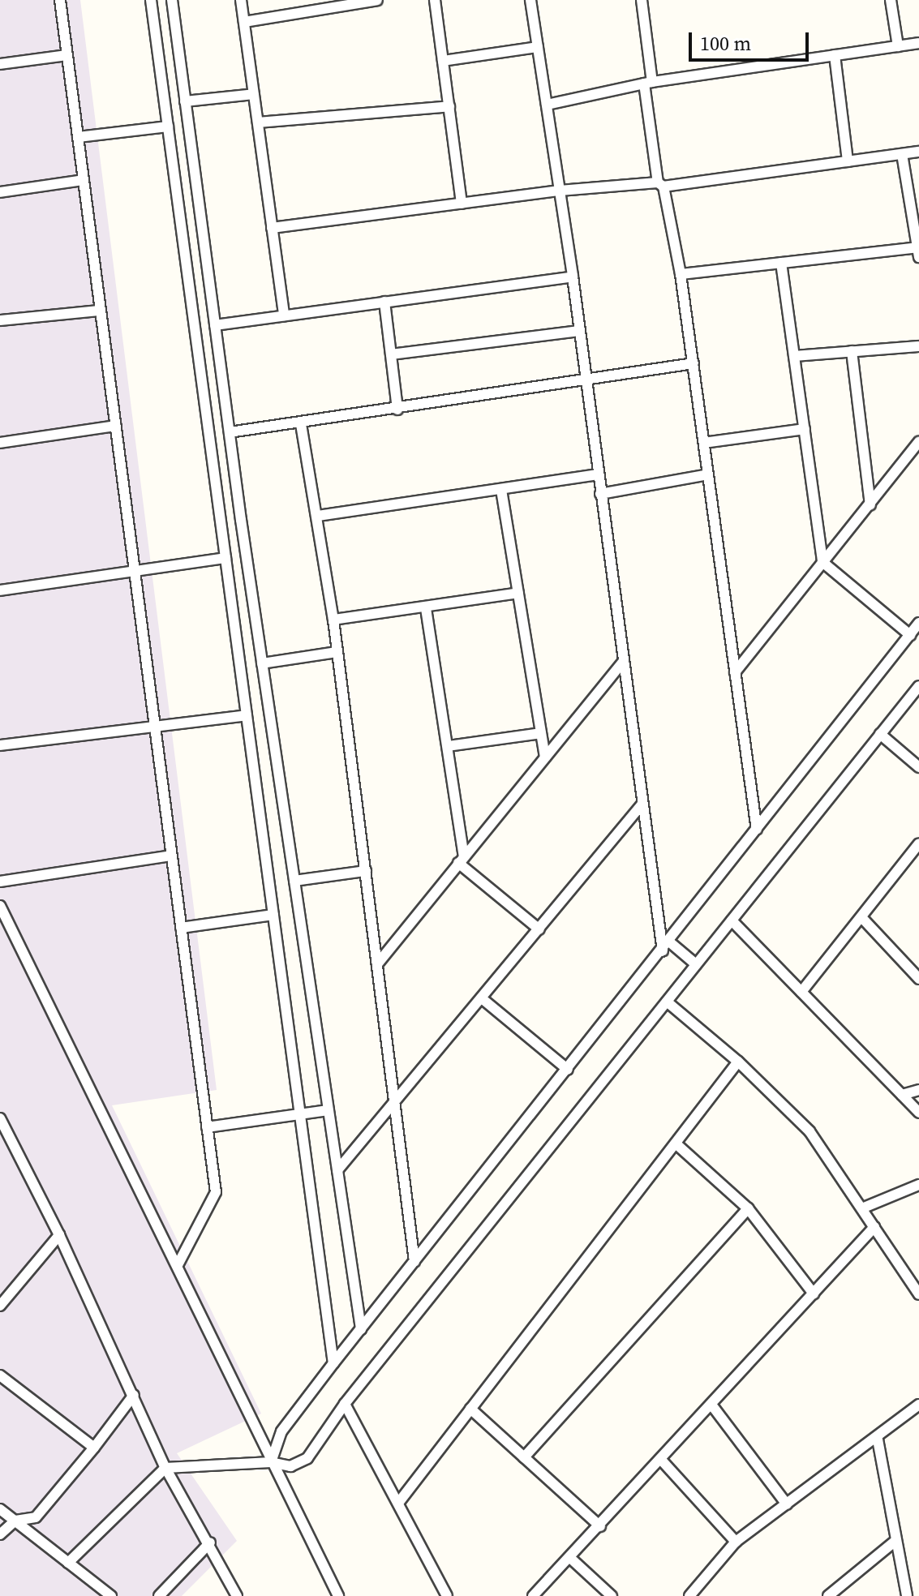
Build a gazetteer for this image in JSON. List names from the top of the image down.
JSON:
{
  "scale_bar": "100 m"
}
